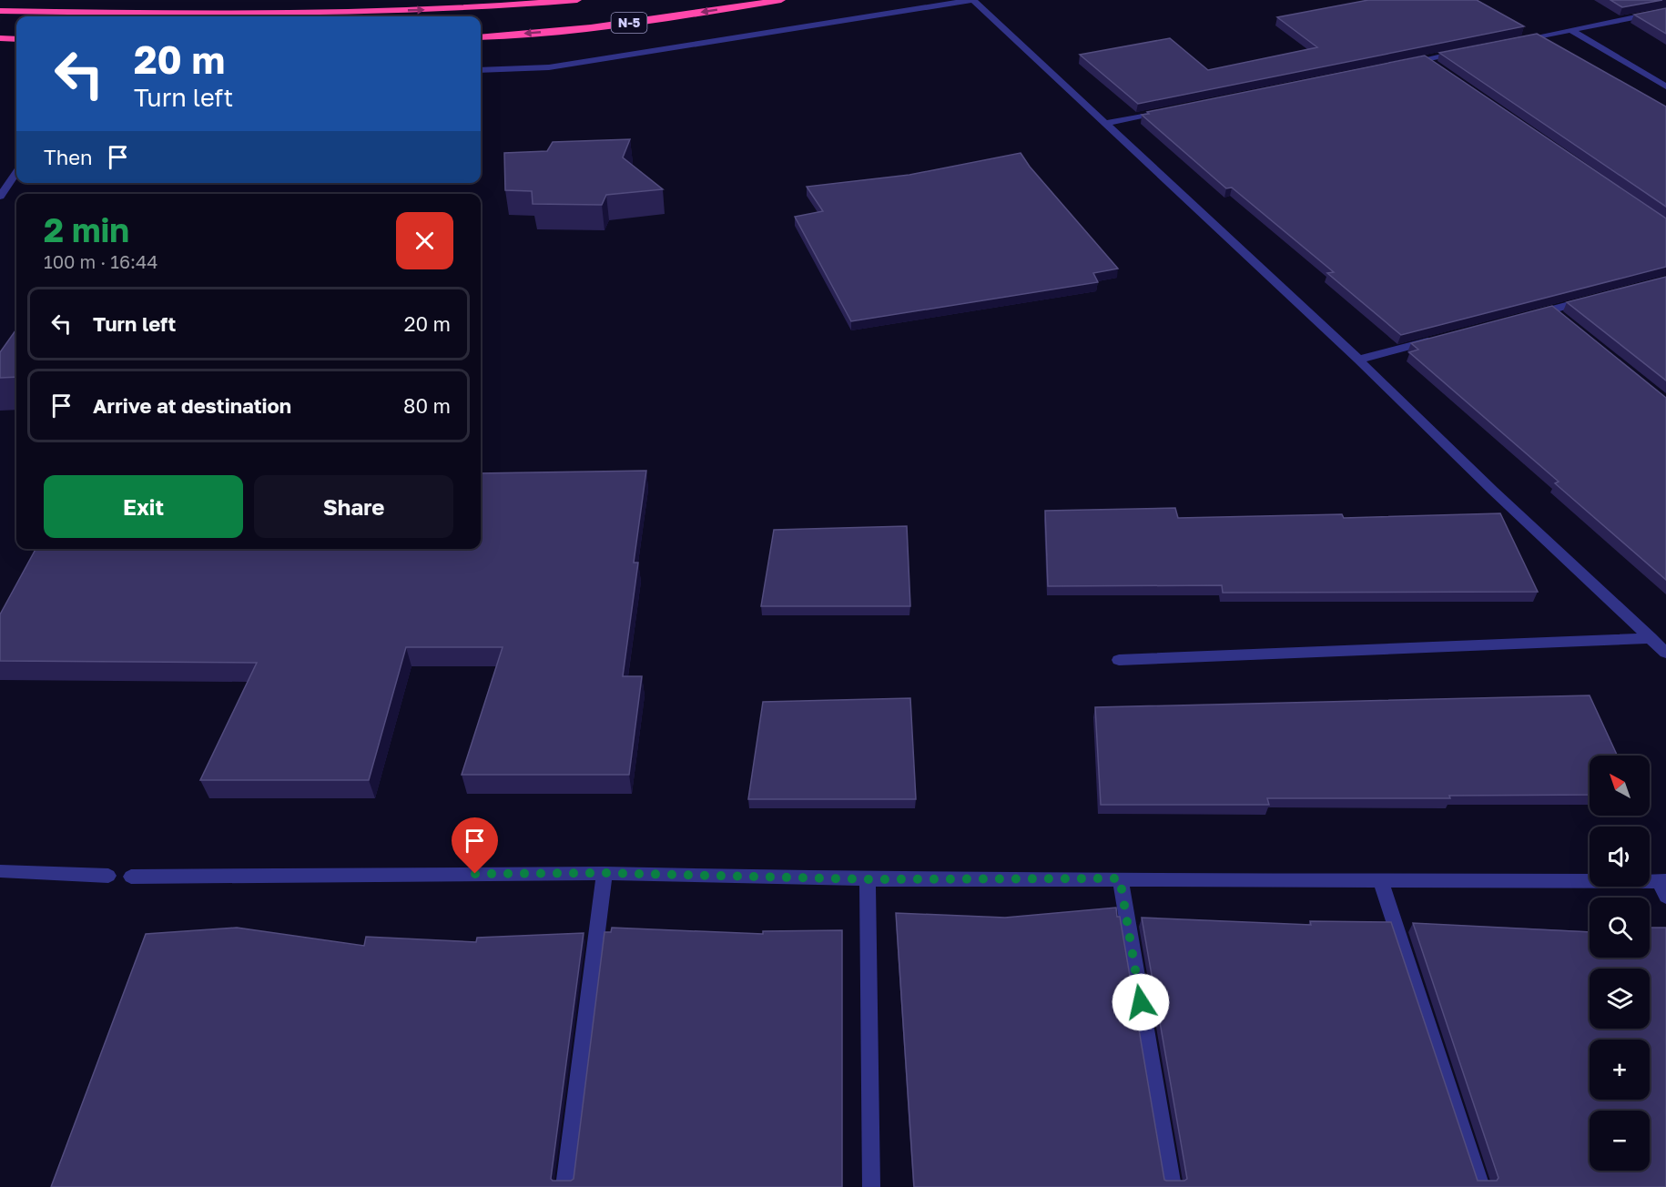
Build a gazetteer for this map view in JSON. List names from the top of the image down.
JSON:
{
  "streets": {
    "highway": ["N-5"]
  },
  "north": "top left",
  "page": {
    "turn": ["20 m", "Turn left"],
    "then": "Then",
    "heading": ["2 min", "100 m · 16:44"],
    "list": [
      {
        "name": "Turn left",
        "value": "20 m"
      },
      {
        "name": "Arrive at destination",
        "value": "80 m"
      }
    ],
    "buttons": ["Exit", "Share"],
    "map_buttons": ["+", "−"]
  }
}
